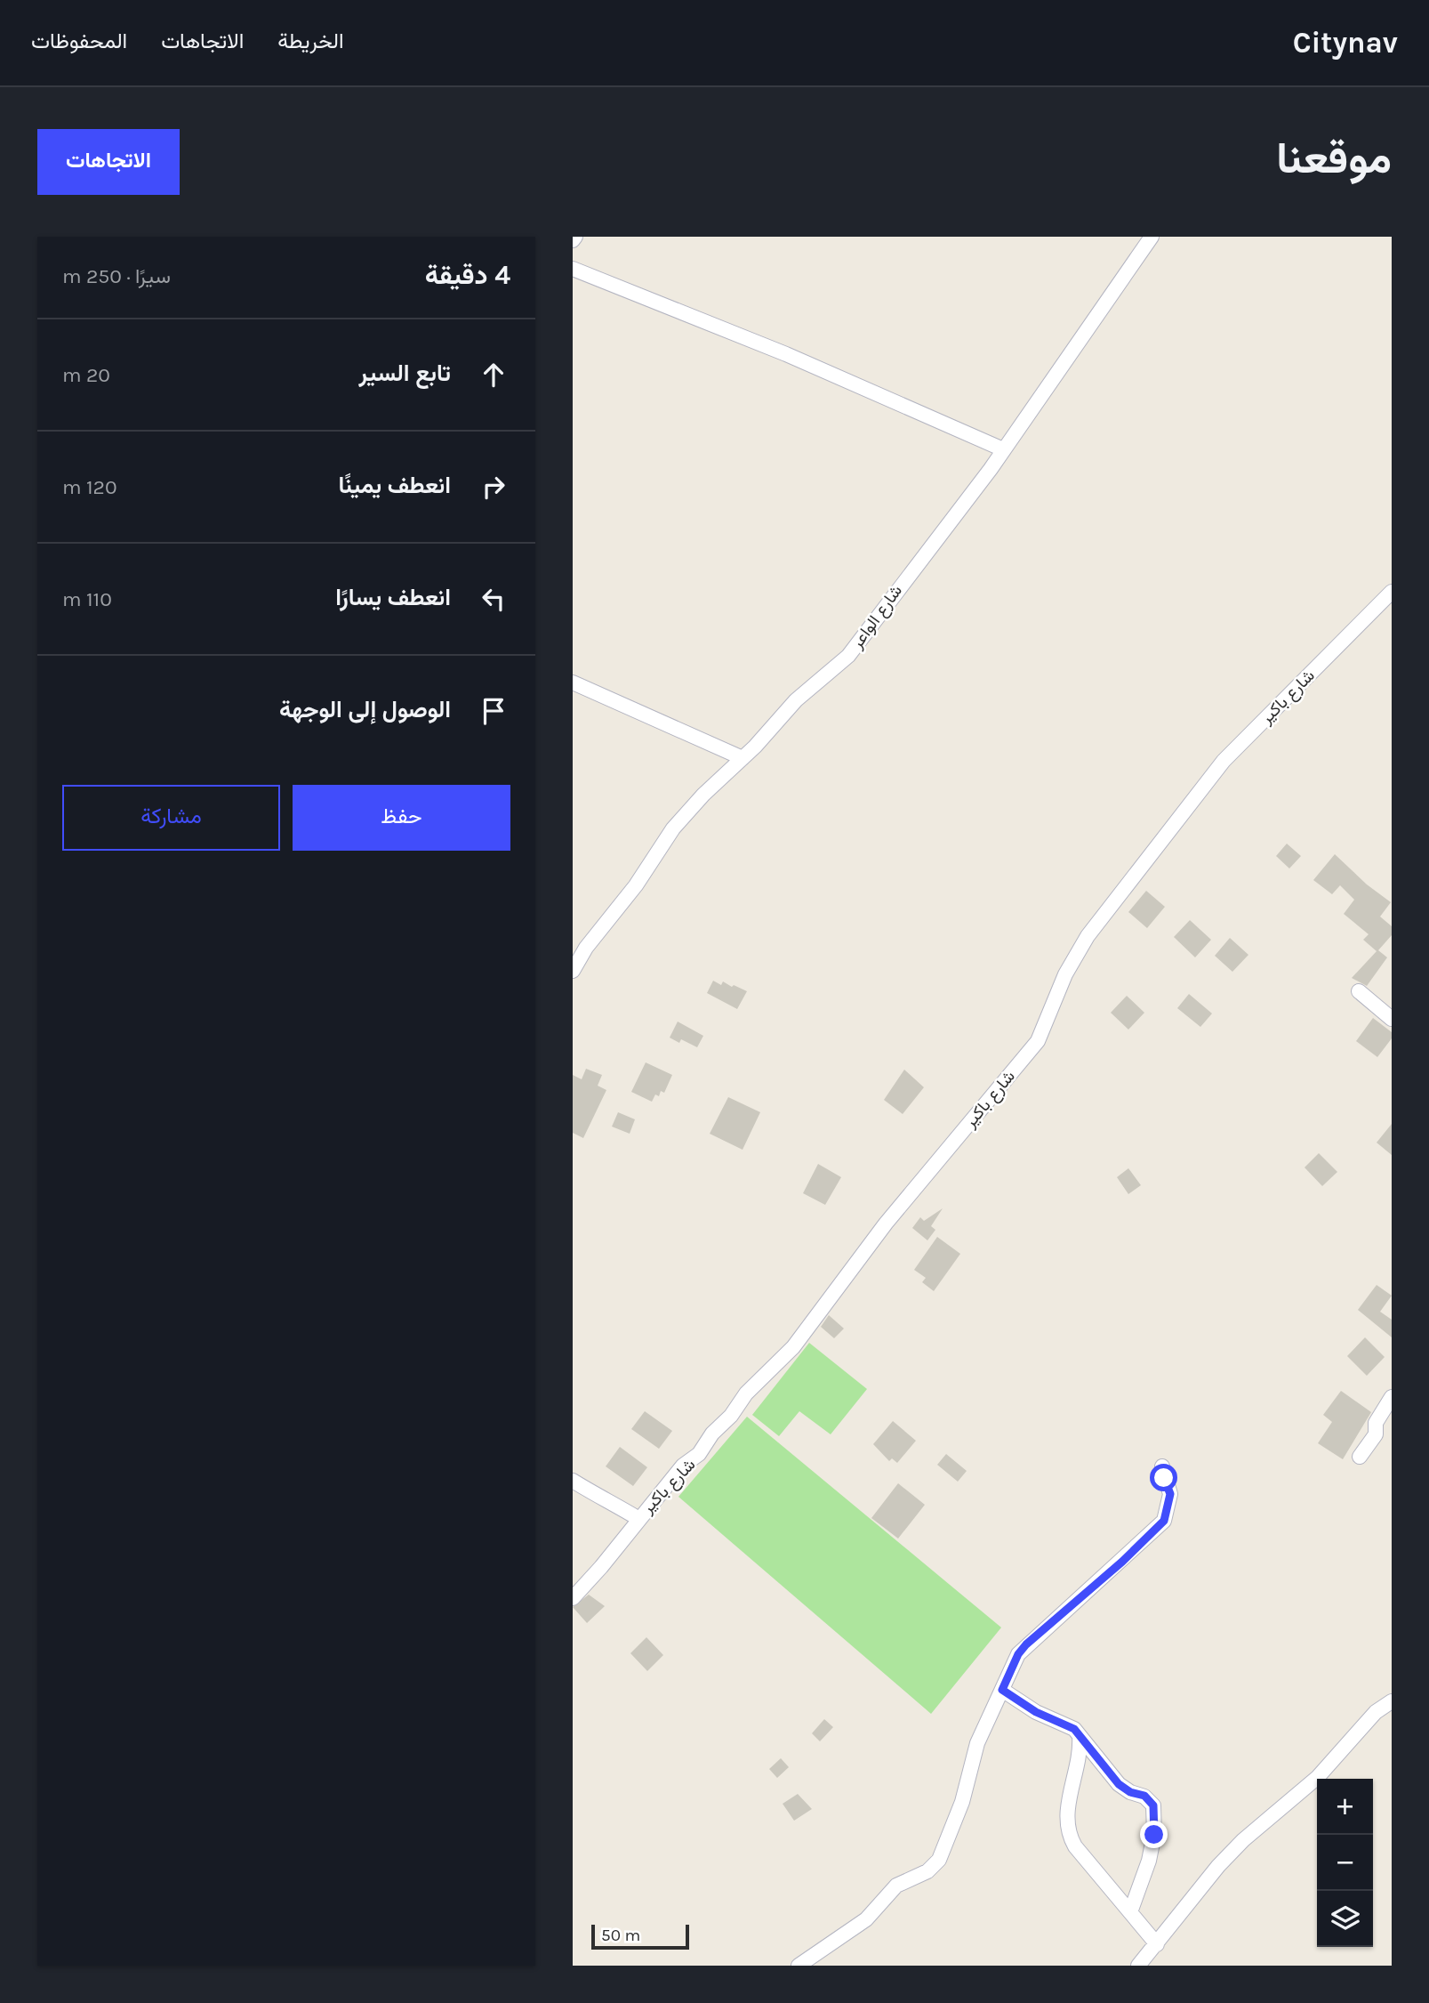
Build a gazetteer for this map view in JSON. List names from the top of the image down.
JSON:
{
  "streets": {
    "street": ["شارع الواعر", "شارع باكير"]
  },
  "scale_bar": "50 m",
  "page": {
    "header": "Citynav",
    "nav": ["الخريطة", "الاتجاهات", "المحفوظات"],
    "title": "موقعنا",
    "buttons": [
      "الاتجاهات",
      ["حفظ", "مشاركة"]
    ],
    "heading": ["4 دقيقة", "سيرًا · 250 m"],
    "list": [
      ["تابع السير", "20 m"],
      ["انعطف يمينًا", "120 m"],
      ["انعطف يسارًا", "110 m"],
      "الوصول إلى الوجهة"
    ],
    "map_buttons": ["+", "−"],
    "scale": "50 m"
  }
}
